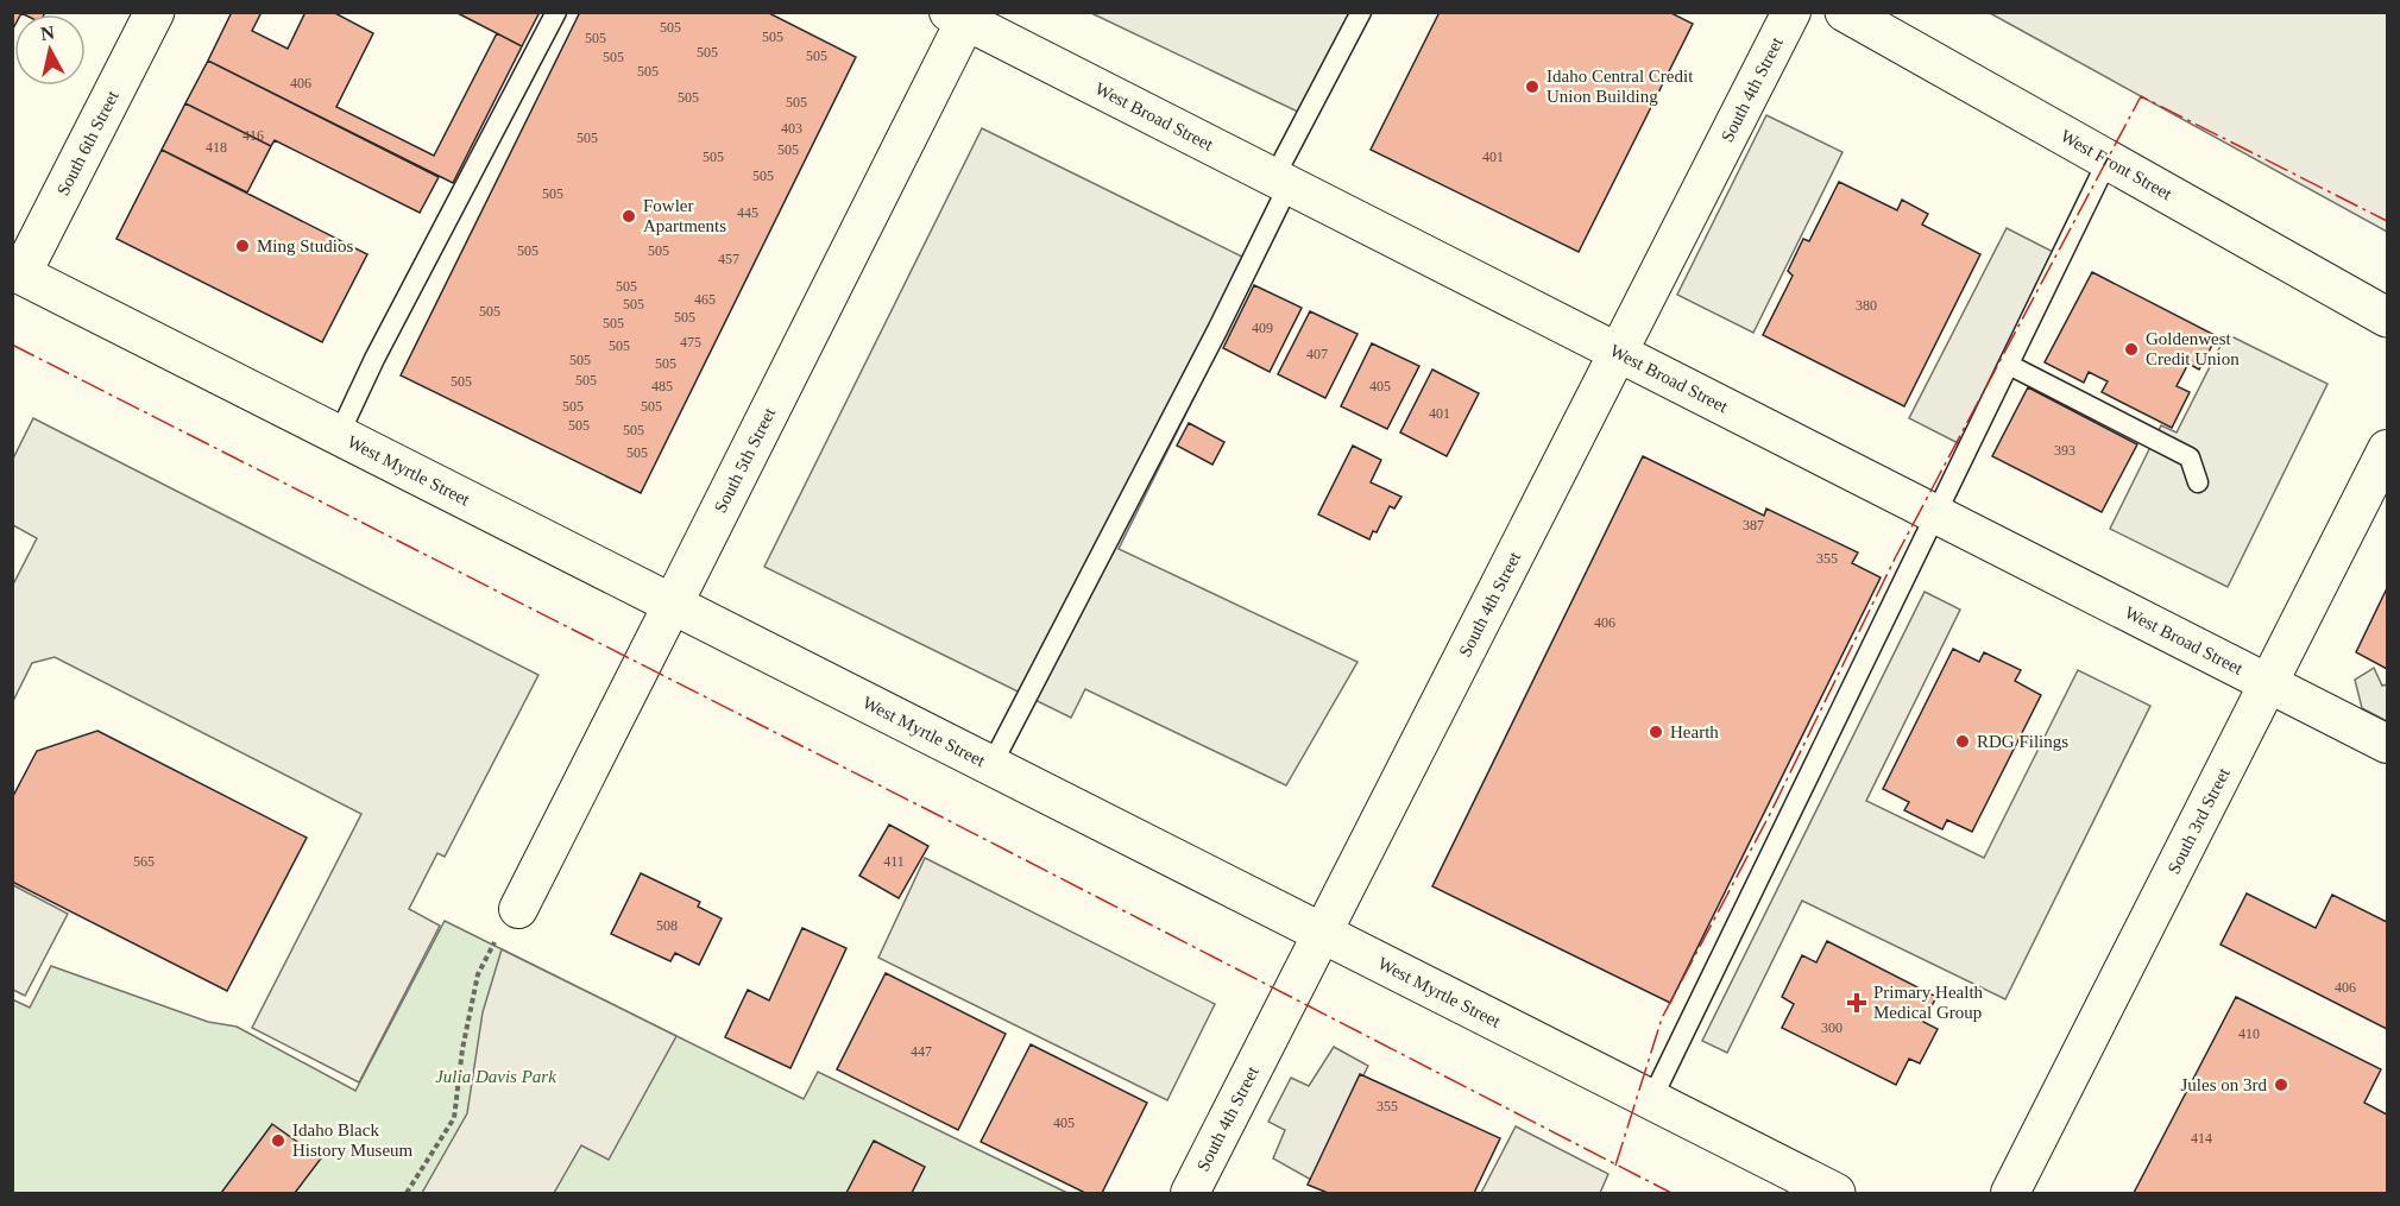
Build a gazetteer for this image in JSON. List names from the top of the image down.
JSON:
{
  "streets": {
    "main road": [
      "South 6th Street",
      "West Front Street",
      "South 5th Street",
      "West Myrtle Street"
    ],
    "street": ["South 4th Street", "West Broad Street", "South 3rd Street"]
  },
  "crossings": [
    ["South 4th Street", "West Broad Street"],
    ["South 4th Street", "West Myrtle Street"],
    ["West Broad Street", "South 5th Street"],
    ["West Broad Street", "South 3rd Street"],
    ["South 6th Street", "West Myrtle Street"],
    ["South 5th Street", "West Myrtle Street"]
  ],
  "parks": ["Julia Davis Park"],
  "places": {
    "other": [
      "Idaho Central Credit Union Building",
      "Fowler Apartments",
      "Ming Studios",
      "Goldenwest Credit Union",
      "Hearth",
      "RDG Filings",
      "Jules on 3rd",
      "Idaho Black History Museum"
    ],
    "health": ["Primary Health Medical Group"]
  },
  "house_numbers": [
    "505",
    "505",
    "505",
    "505",
    "505",
    "505",
    "505",
    "406",
    "505",
    "505",
    "403",
    "416",
    "505",
    "418",
    "505",
    "505",
    "401",
    "505",
    "505",
    "445",
    "505",
    "505",
    "457",
    "505",
    "465",
    "505",
    "380",
    "505",
    "505",
    "505",
    "409",
    "475",
    "505",
    "407",
    "505",
    "505",
    "505",
    "505",
    "485",
    "405",
    "505",
    "505",
    "401",
    "505",
    "505",
    "393",
    "505",
    "387",
    "355",
    "406",
    "565",
    "411",
    "508",
    "406",
    "300",
    "410",
    "447",
    "355",
    "405",
    "414"
  ],
  "north": "top"
}
